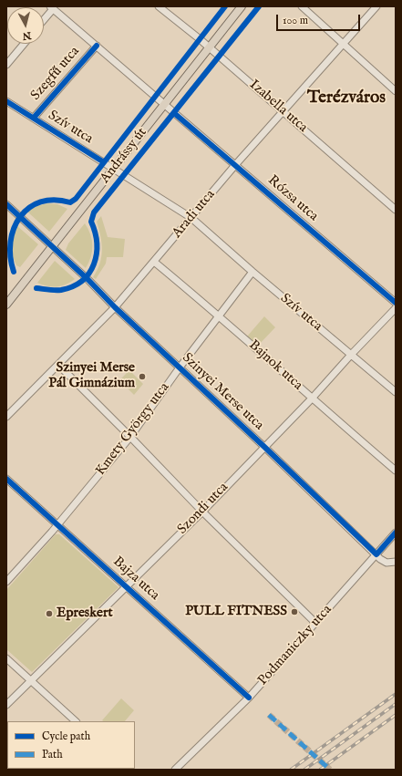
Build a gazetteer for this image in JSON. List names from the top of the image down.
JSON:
{
  "streets": {
    "main road": ["Andrássy út"],
    "street": [
      "Szegfű utca",
      "Izabella utca",
      "Szív utca",
      "Rózsa utca",
      "Aradi utca",
      "Bajnok utca",
      "Szinyei Merse utca",
      "Kmety György utca",
      "Szondi utca",
      "Bajza utca",
      "Podmaniczky utca"
    ]
  },
  "crossings": [
    ["Szegfű utca", "Szív utca"],
    ["Szegfű utca", "Rózsa utca"],
    ["Izabella utca", "Andrássy út"],
    ["Izabella utca", "Aradi utca"],
    ["Szív utca", "Andrássy út"],
    ["Szív utca", "Aradi utca"],
    ["Szív utca", "Kmety György utca"],
    ["Szív utca", "Szondi utca"],
    ["Andrássy út", "Rózsa utca"],
    ["Andrássy út", "Szinyei Merse utca"],
    ["Rózsa utca", "Aradi utca"],
    ["Aradi utca", "Bajnok utca"],
    ["Aradi utca", "Szinyei Merse utca"],
    ["Bajnok utca", "Kmety György utca"],
    ["Bajnok utca", "Szondi utca"],
    ["Szinyei Merse utca", "Kmety György utca"],
    ["Szinyei Merse utca", "Szondi utca"],
    ["Szinyei Merse utca", "Podmaniczky utca"],
    ["Kmety György utca", "Bajza utca"],
    ["Szondi utca", "Bajza utca"],
    ["Bajza utca", "Podmaniczky utca"]
  ],
  "districts": ["Terézváros"],
  "places": ["Szinyei Merse Pál Gimnázium", "PULL FITNESS", "Epreskert"],
  "legend": ["Cycle path", "Path"],
  "scale_bar": "100 m",
  "north": "bottom"
}
